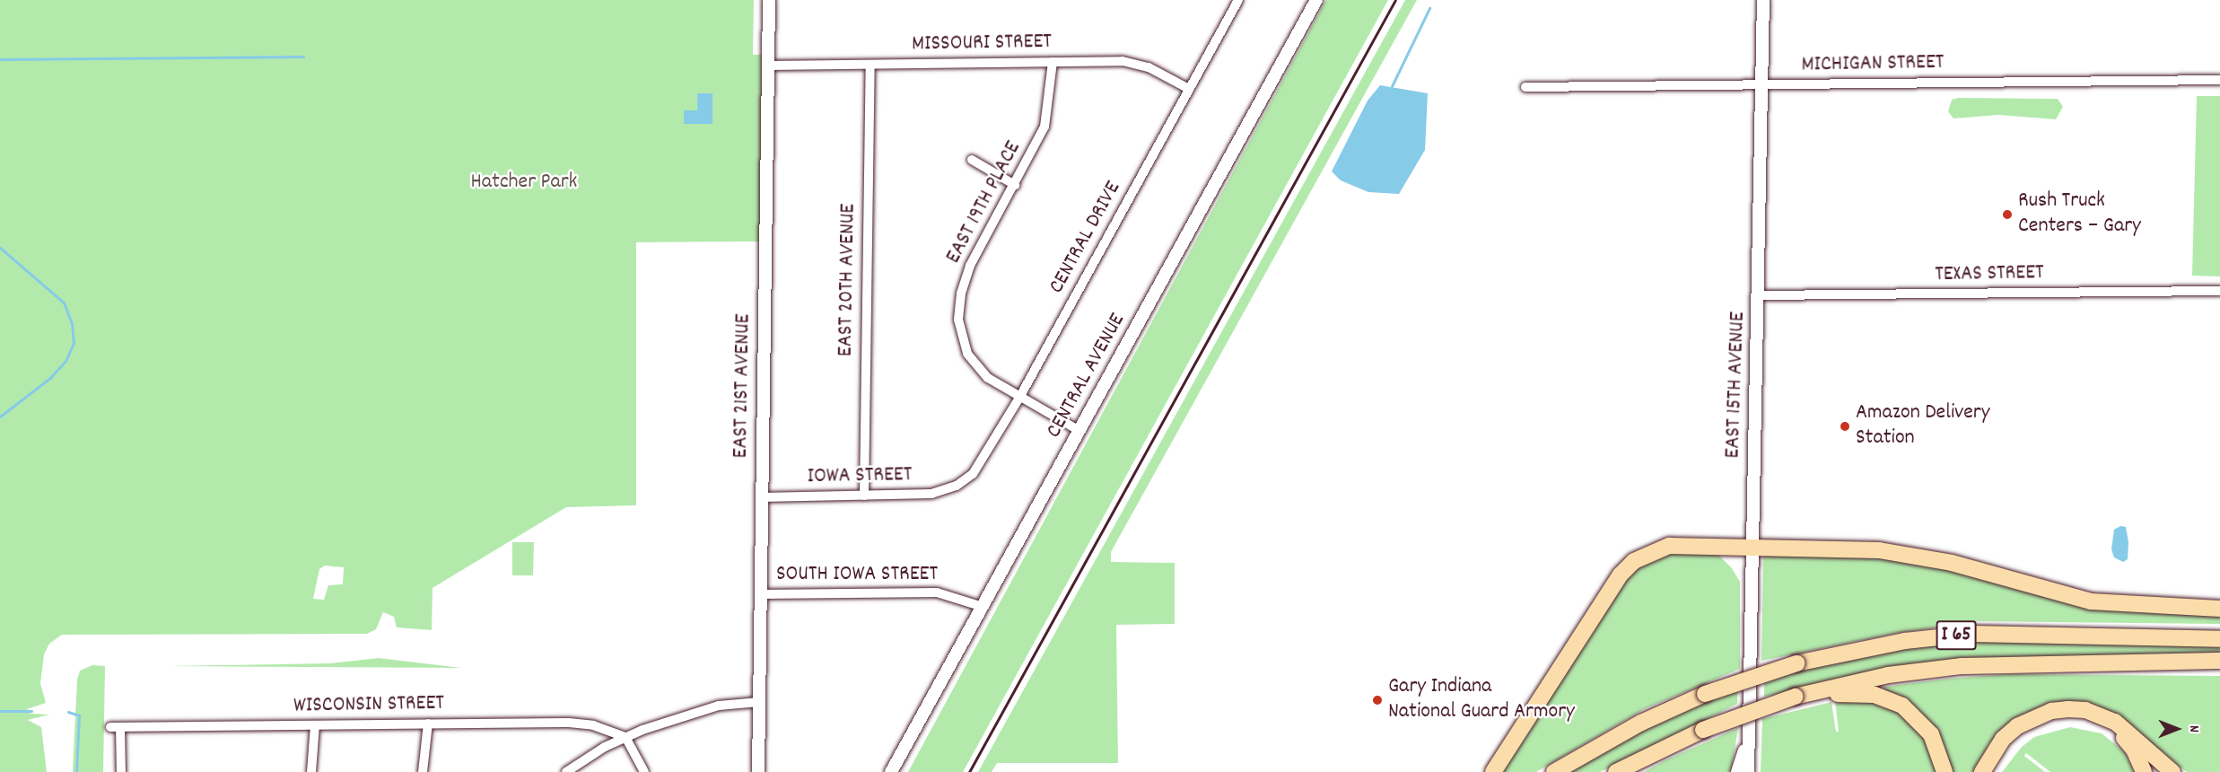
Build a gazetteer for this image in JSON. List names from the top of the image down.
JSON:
{
  "streets": {
    "highway": ["I 65"],
    "street": [
      "MISSOURI STREET",
      "MICHIGAN STREET",
      "EAST 19TH PLACE",
      "CENTRAL DRIVE",
      "TEXAS STREET",
      "EAST 20TH AVENUE",
      "CENTRAL AVENUE",
      "EAST 15TH AVENUE",
      "EAST 21ST AVENUE",
      "IOWA STREET",
      "SOUTH IOWA STREET",
      "WISCONSIN STREET"
    ]
  },
  "crossings": [
    ["MISSOURI STREET", "EAST 19TH PLACE"],
    ["MISSOURI STREET", "CENTRAL DRIVE"],
    ["MISSOURI STREET", "EAST 20TH AVENUE"],
    ["MISSOURI STREET", "EAST 21ST AVENUE"],
    ["MICHIGAN STREET", "EAST 15TH AVENUE"],
    ["EAST 19TH PLACE", "CENTRAL DRIVE"],
    ["EAST 19TH PLACE", "CENTRAL AVENUE"],
    ["CENTRAL DRIVE", "IOWA STREET"],
    ["TEXAS STREET", "EAST 15TH AVENUE"],
    ["EAST 20TH AVENUE", "IOWA STREET"],
    ["CENTRAL AVENUE", "SOUTH IOWA STREET"],
    ["EAST 21ST AVENUE", "IOWA STREET"],
    ["EAST 21ST AVENUE", "SOUTH IOWA STREET"]
  ],
  "parks": ["Hatcher Park"],
  "places": ["Rush Truck Centers – Gary", "Amazon Delivery Station", "Gary Indiana National Guard Armory"],
  "north": "right"
}
